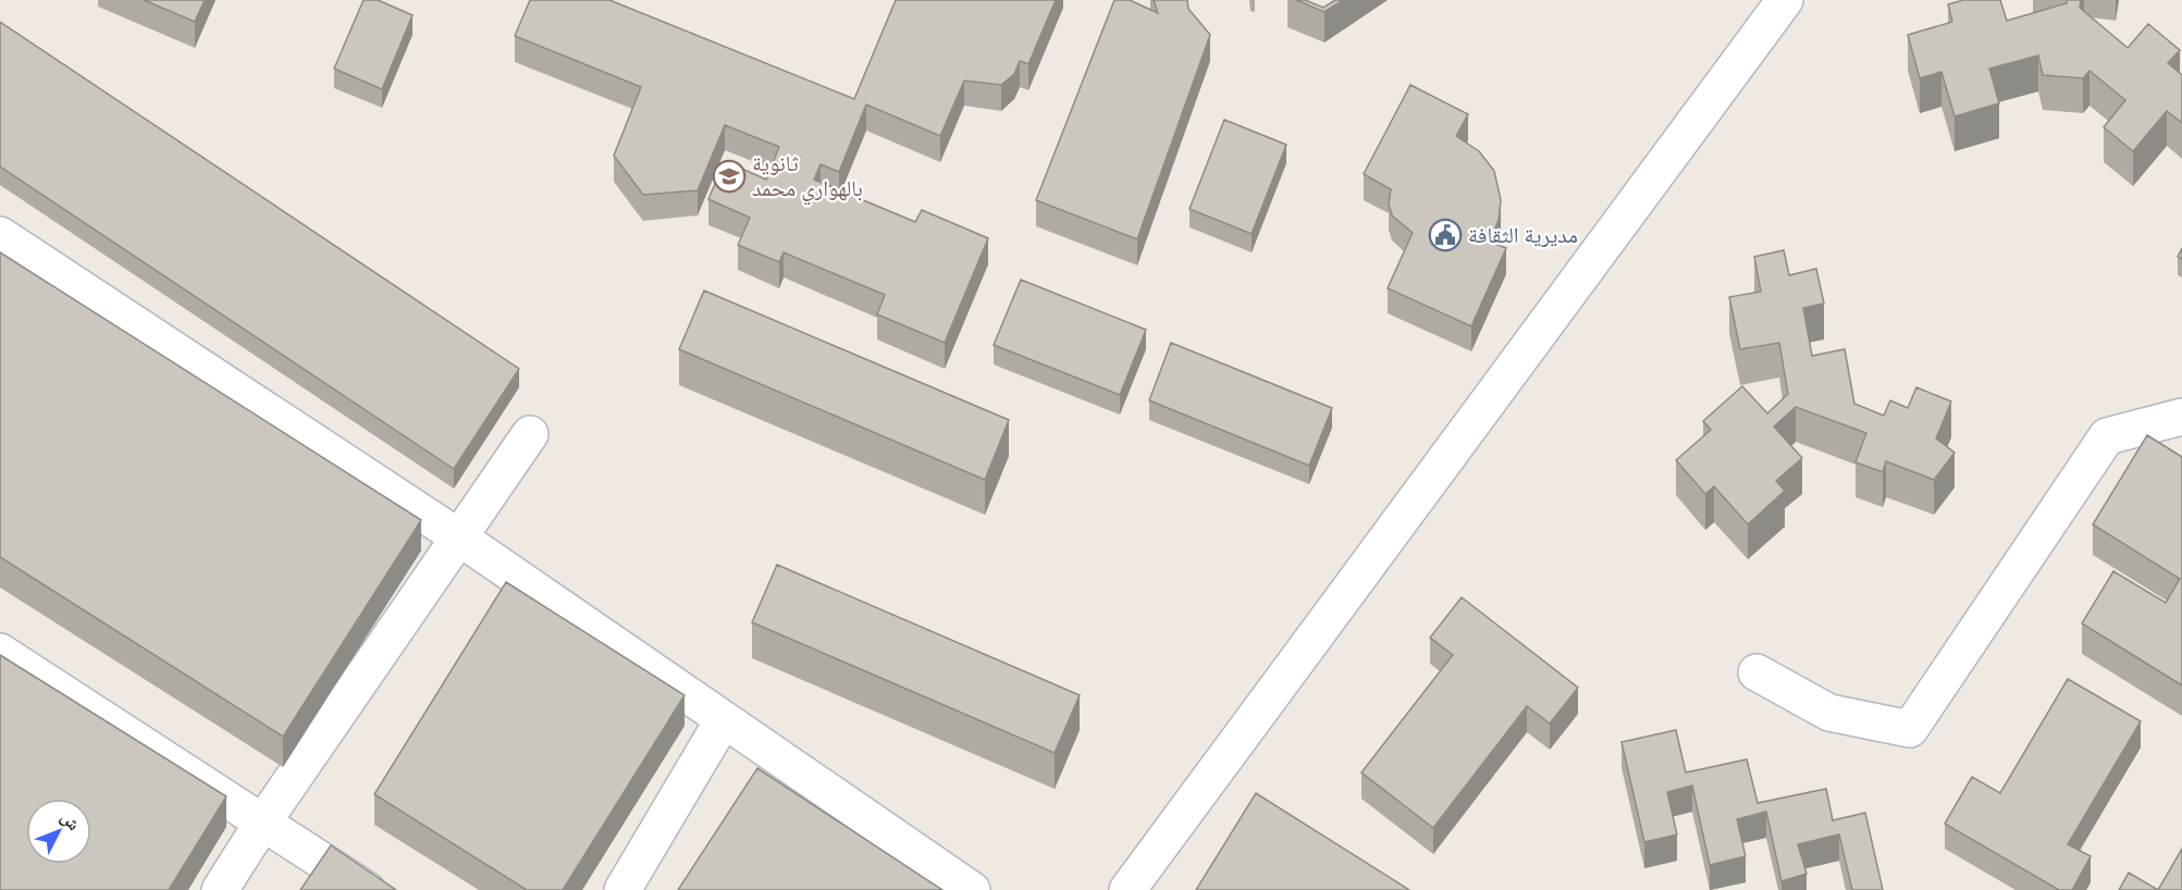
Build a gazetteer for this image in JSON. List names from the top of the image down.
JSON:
{
  "places": {
    "school or university": ["ثانوية بالهواري محمد"],
    "public building": ["مديرية الثقافة"]
  },
  "north": "top right"
}
